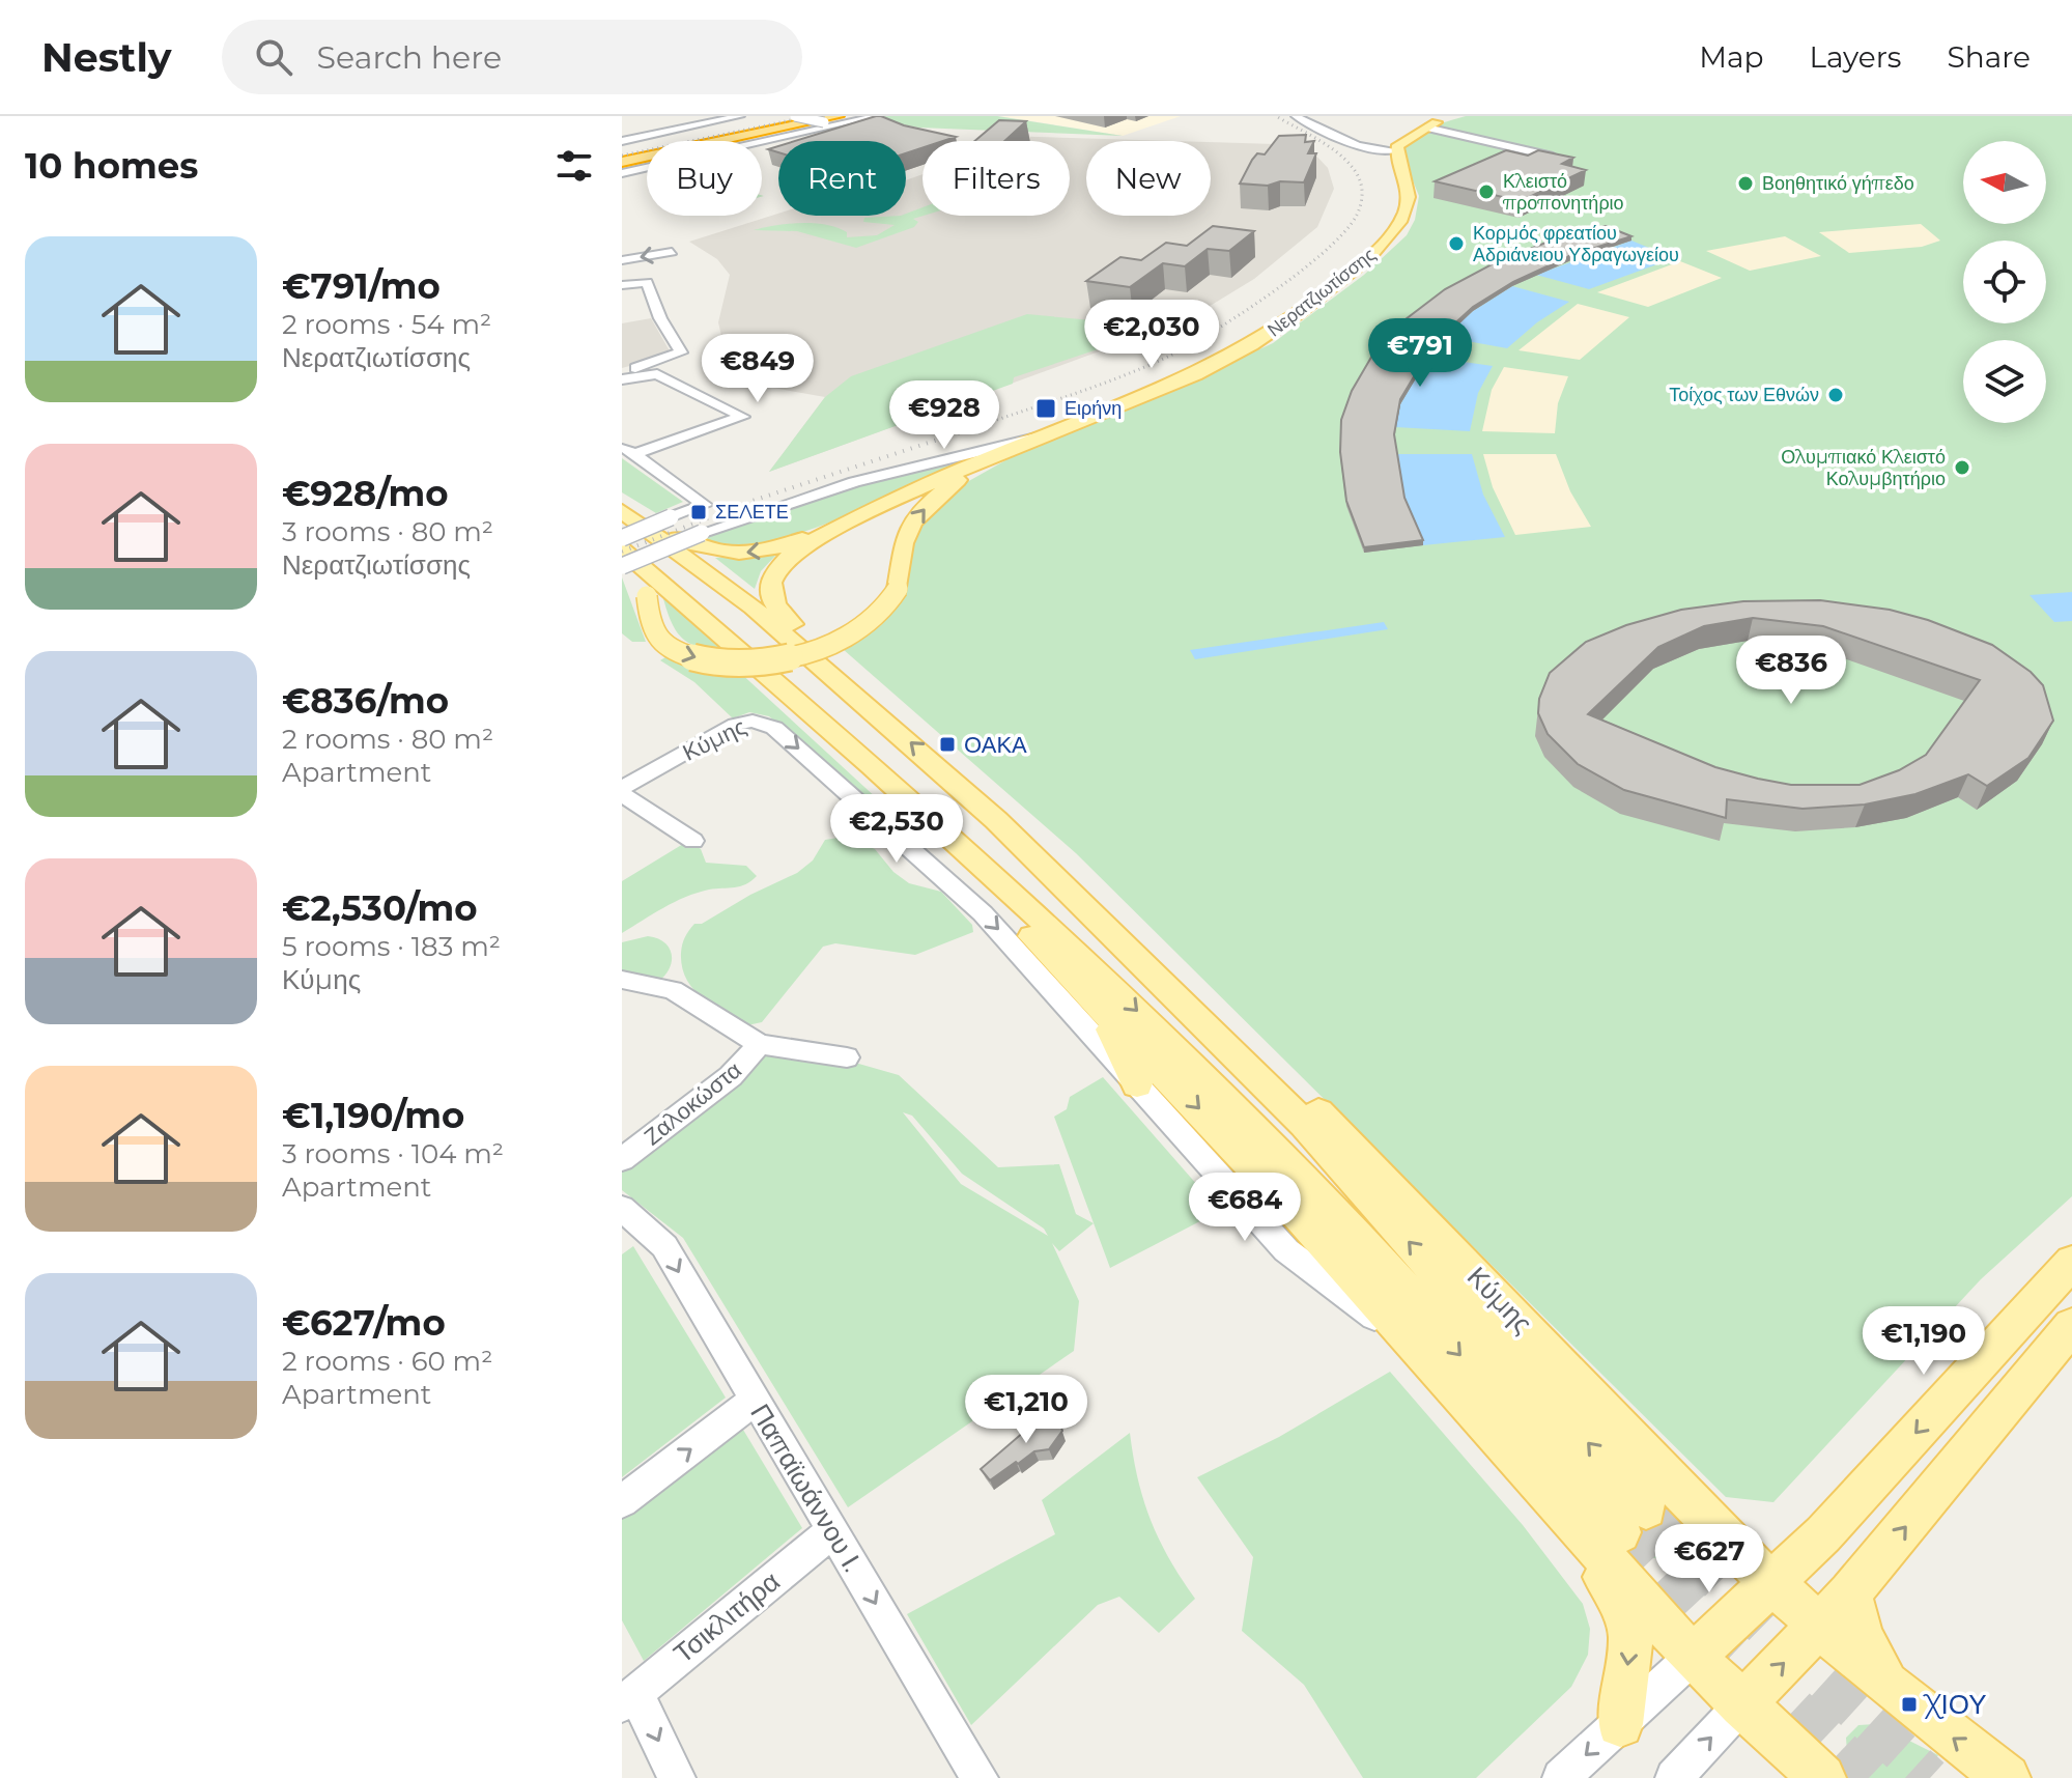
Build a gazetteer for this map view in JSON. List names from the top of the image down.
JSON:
{
  "streets": {
    "main road": ["Νερατζιωτίσσης", "Κύμης"],
    "street": ["Ζαλοκώστα", "Παπαϊωάννου Ι.", "Τσικλιτήρα"]
  },
  "crossings": [
    ["Παπαϊωάννου Ι.", "Τσικλιτήρα"]
  ],
  "one_way": ["Παπαϊωάννου Ι."],
  "places": {
    "other": [
      "Βοηθητικό γήπεδο",
      "Κλειστό προπονητήριο",
      "Κορμός φρεατίου Αδριάνειου Υδραγωγείου",
      "Τοίχος των Εθνών",
      "Ολυμπιακό Κλειστό Κολυμβητήριο"
    ],
    "transit": [
      "Ειρήνη",
      "ΣΕΛΕΤΕ",
      "ΟΑΚΑ",
      "ΧΙΟΥ"
    ]
  },
  "north": "left",
  "page": {
    "header": "Nestly",
    "search": "Search here",
    "nav": ["Map", "Layers", "Share"],
    "heading": "10 homes",
    "chip": [
      "Buy",
      "Rent",
      "Filters",
      "New"
    ],
    "list": [
      {
        "name": "€791/mo",
        "note": "2 rooms · 54 m² · Νερατζιωτίσσης"
      },
      {
        "name": "€928/mo",
        "note": "3 rooms · 80 m² · Νερατζιωτίσσης"
      },
      {
        "name": "€836/mo",
        "note": "2 rooms · 80 m² · Apartment"
      },
      {
        "name": "€2,530/mo",
        "note": "5 rooms · 183 m² · Κύμης"
      },
      {
        "name": "€1,190/mo",
        "note": "3 rooms · 104 m² · Apartment"
      },
      {
        "name": "€627/mo",
        "note": "2 rooms · 60 m² · Apartment"
      }
    ],
    "price": [
      "€2,030",
      "€791",
      "€849",
      "€928",
      "€836",
      "€2,530",
      "€684",
      "€1,190",
      "€1,210",
      "€627"
    ]
  }
}
